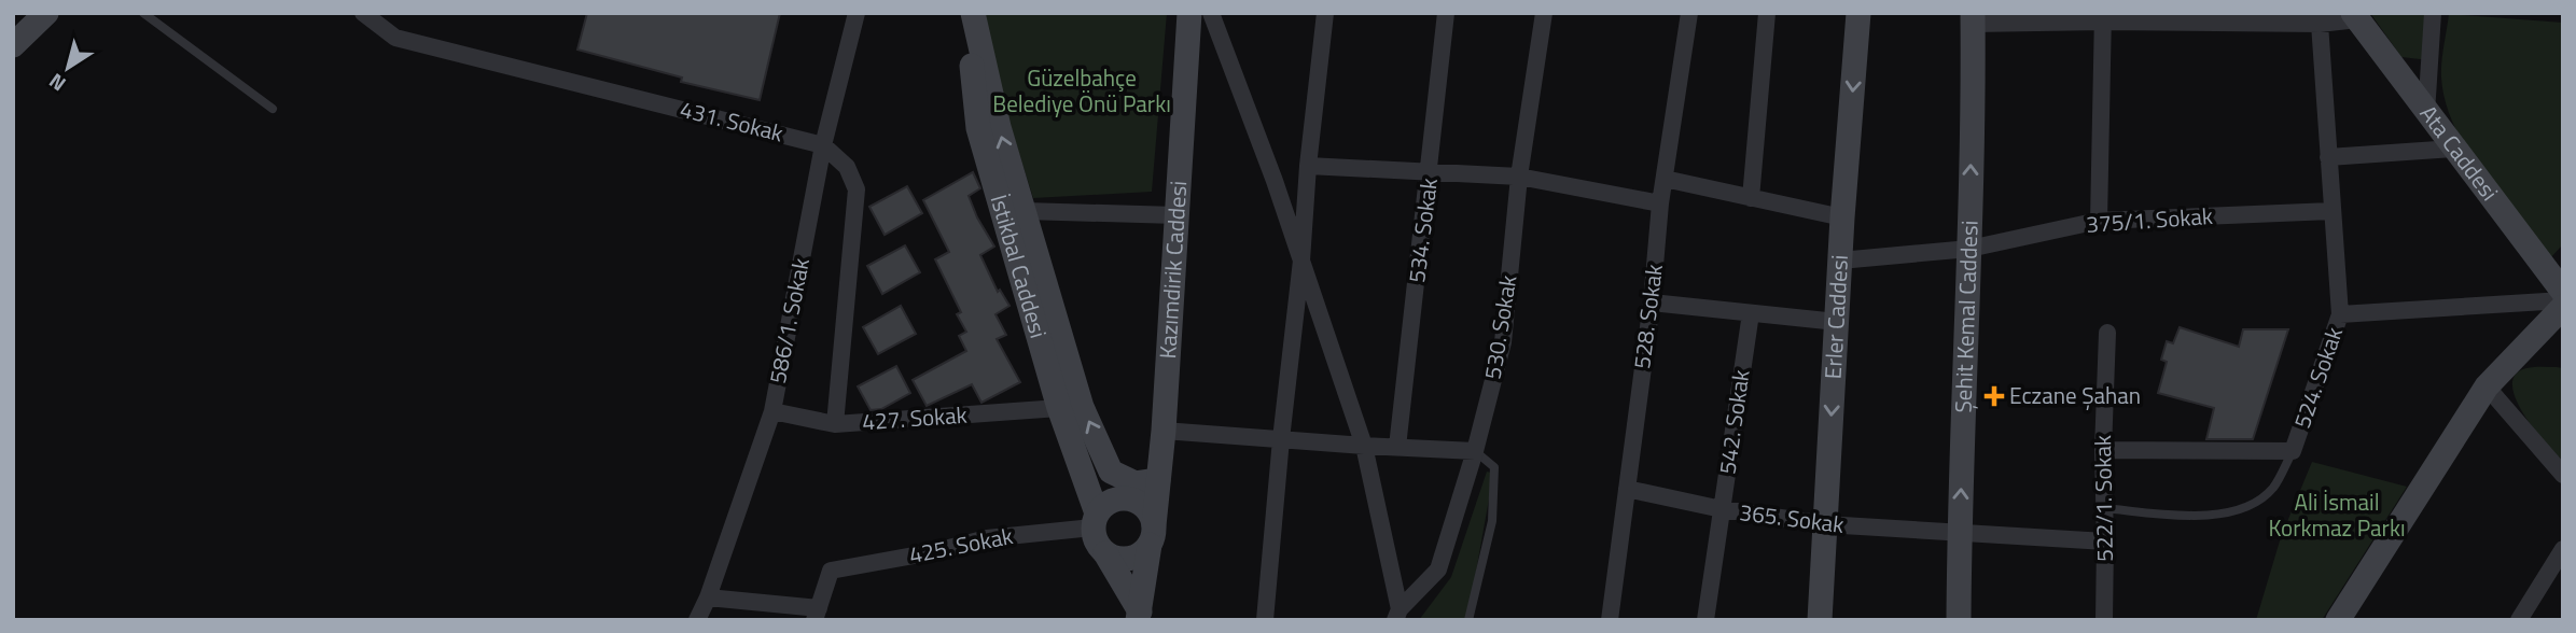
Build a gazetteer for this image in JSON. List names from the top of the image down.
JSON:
{
  "streets": {
    "main road": [
      "Ata Caddesi",
      "İstikbal Caddesi",
      "Kazımdirik Caddesi",
      "Erler Caddesi",
      "Şehit Kemal Caddesi"
    ],
    "street": [
      "431. Sokak",
      "375/1. Sokak",
      "534. Sokak",
      "528. Sokak",
      "586/1. Sokak",
      "530. Sokak",
      "524. Sokak",
      "427. Sokak",
      "542. Sokak",
      "522/1. Sokak",
      "365. Sokak",
      "425. Sokak"
    ]
  },
  "crossings": [
    ["431. Sokak", "586/1. Sokak"],
    ["375/1. Sokak", "Erler Caddesi"],
    ["375/1. Sokak", "Şehit Kemal Caddesi"],
    ["375/1. Sokak", "524. Sokak"],
    ["İstikbal Caddesi", "Kazımdirik Caddesi"],
    ["İstikbal Caddesi", "427. Sokak"],
    ["İstikbal Caddesi", "425. Sokak"],
    ["Kazımdirik Caddesi", "425. Sokak"],
    ["528. Sokak", "365. Sokak"],
    ["Erler Caddesi", "365. Sokak"],
    ["Şehit Kemal Caddesi", "365. Sokak"],
    ["586/1. Sokak", "427. Sokak"],
    ["524. Sokak", "522/1. Sokak"],
    ["542. Sokak", "365. Sokak"],
    ["522/1. Sokak", "365. Sokak"]
  ],
  "one_way": ["Erler Caddesi", "Şehit Kemal Caddesi"],
  "parks": ["Güzelbahçe Belediye Önü Parkı", "Ali İsmail Korkmaz Parkı"],
  "places": {
    "health": ["Eczane Şahan"]
  },
  "north": "bottom left"
}
